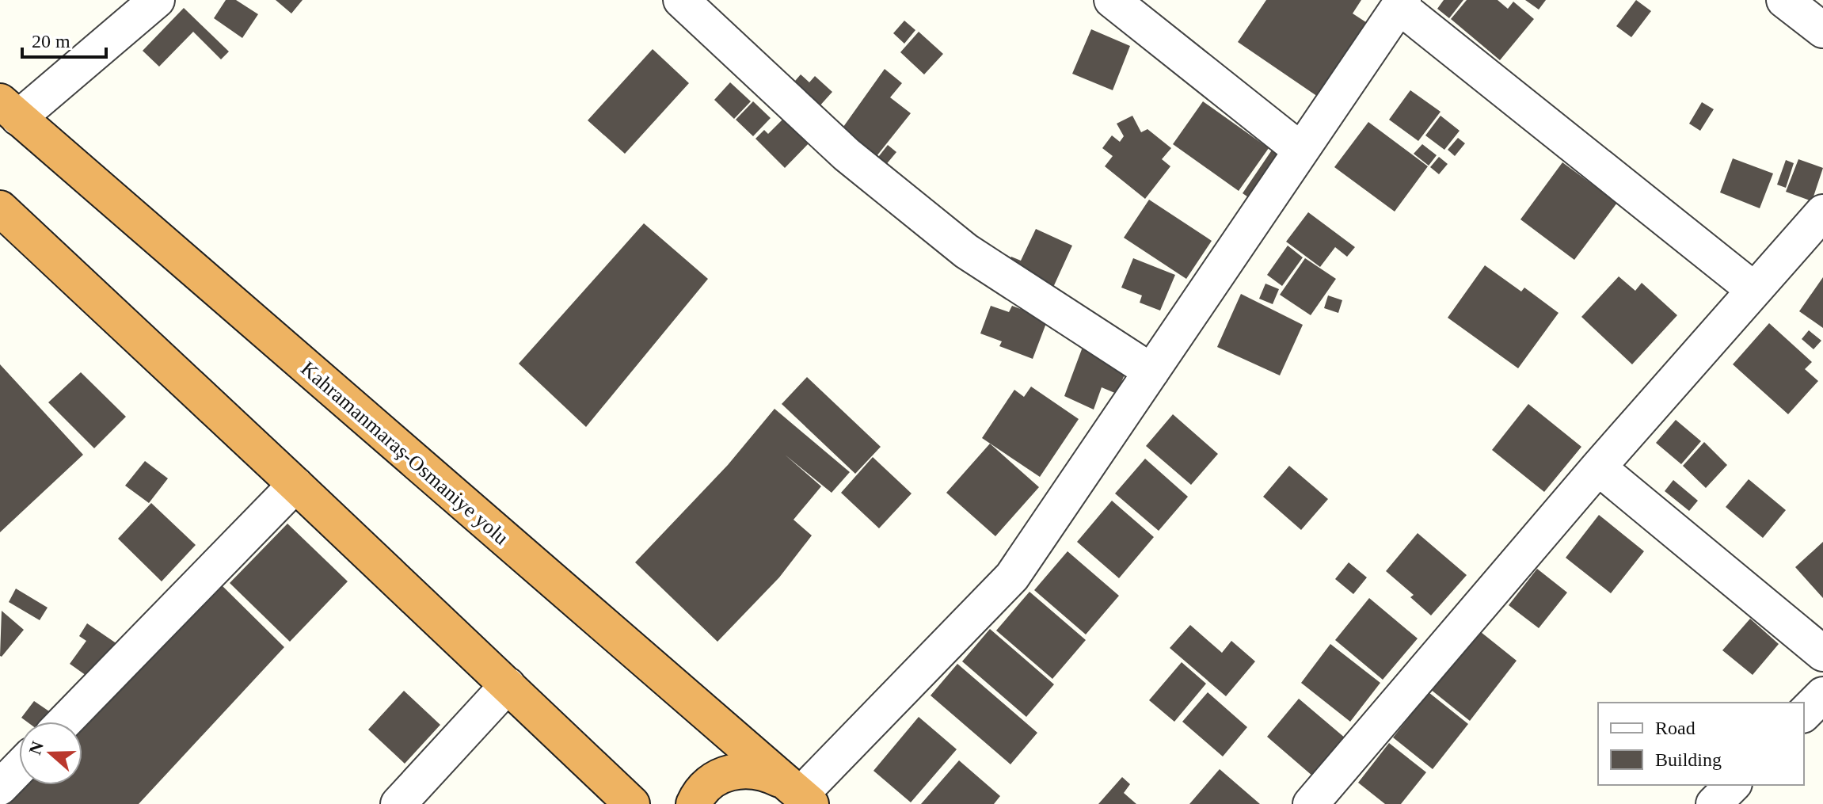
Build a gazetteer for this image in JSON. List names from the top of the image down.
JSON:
{
  "streets": {
    "highway": ["Kahramanmaraş-Osmaniye yolu"]
  },
  "legend": ["Road", "Building"],
  "scale_bar": "20 m",
  "north": "left"
}
